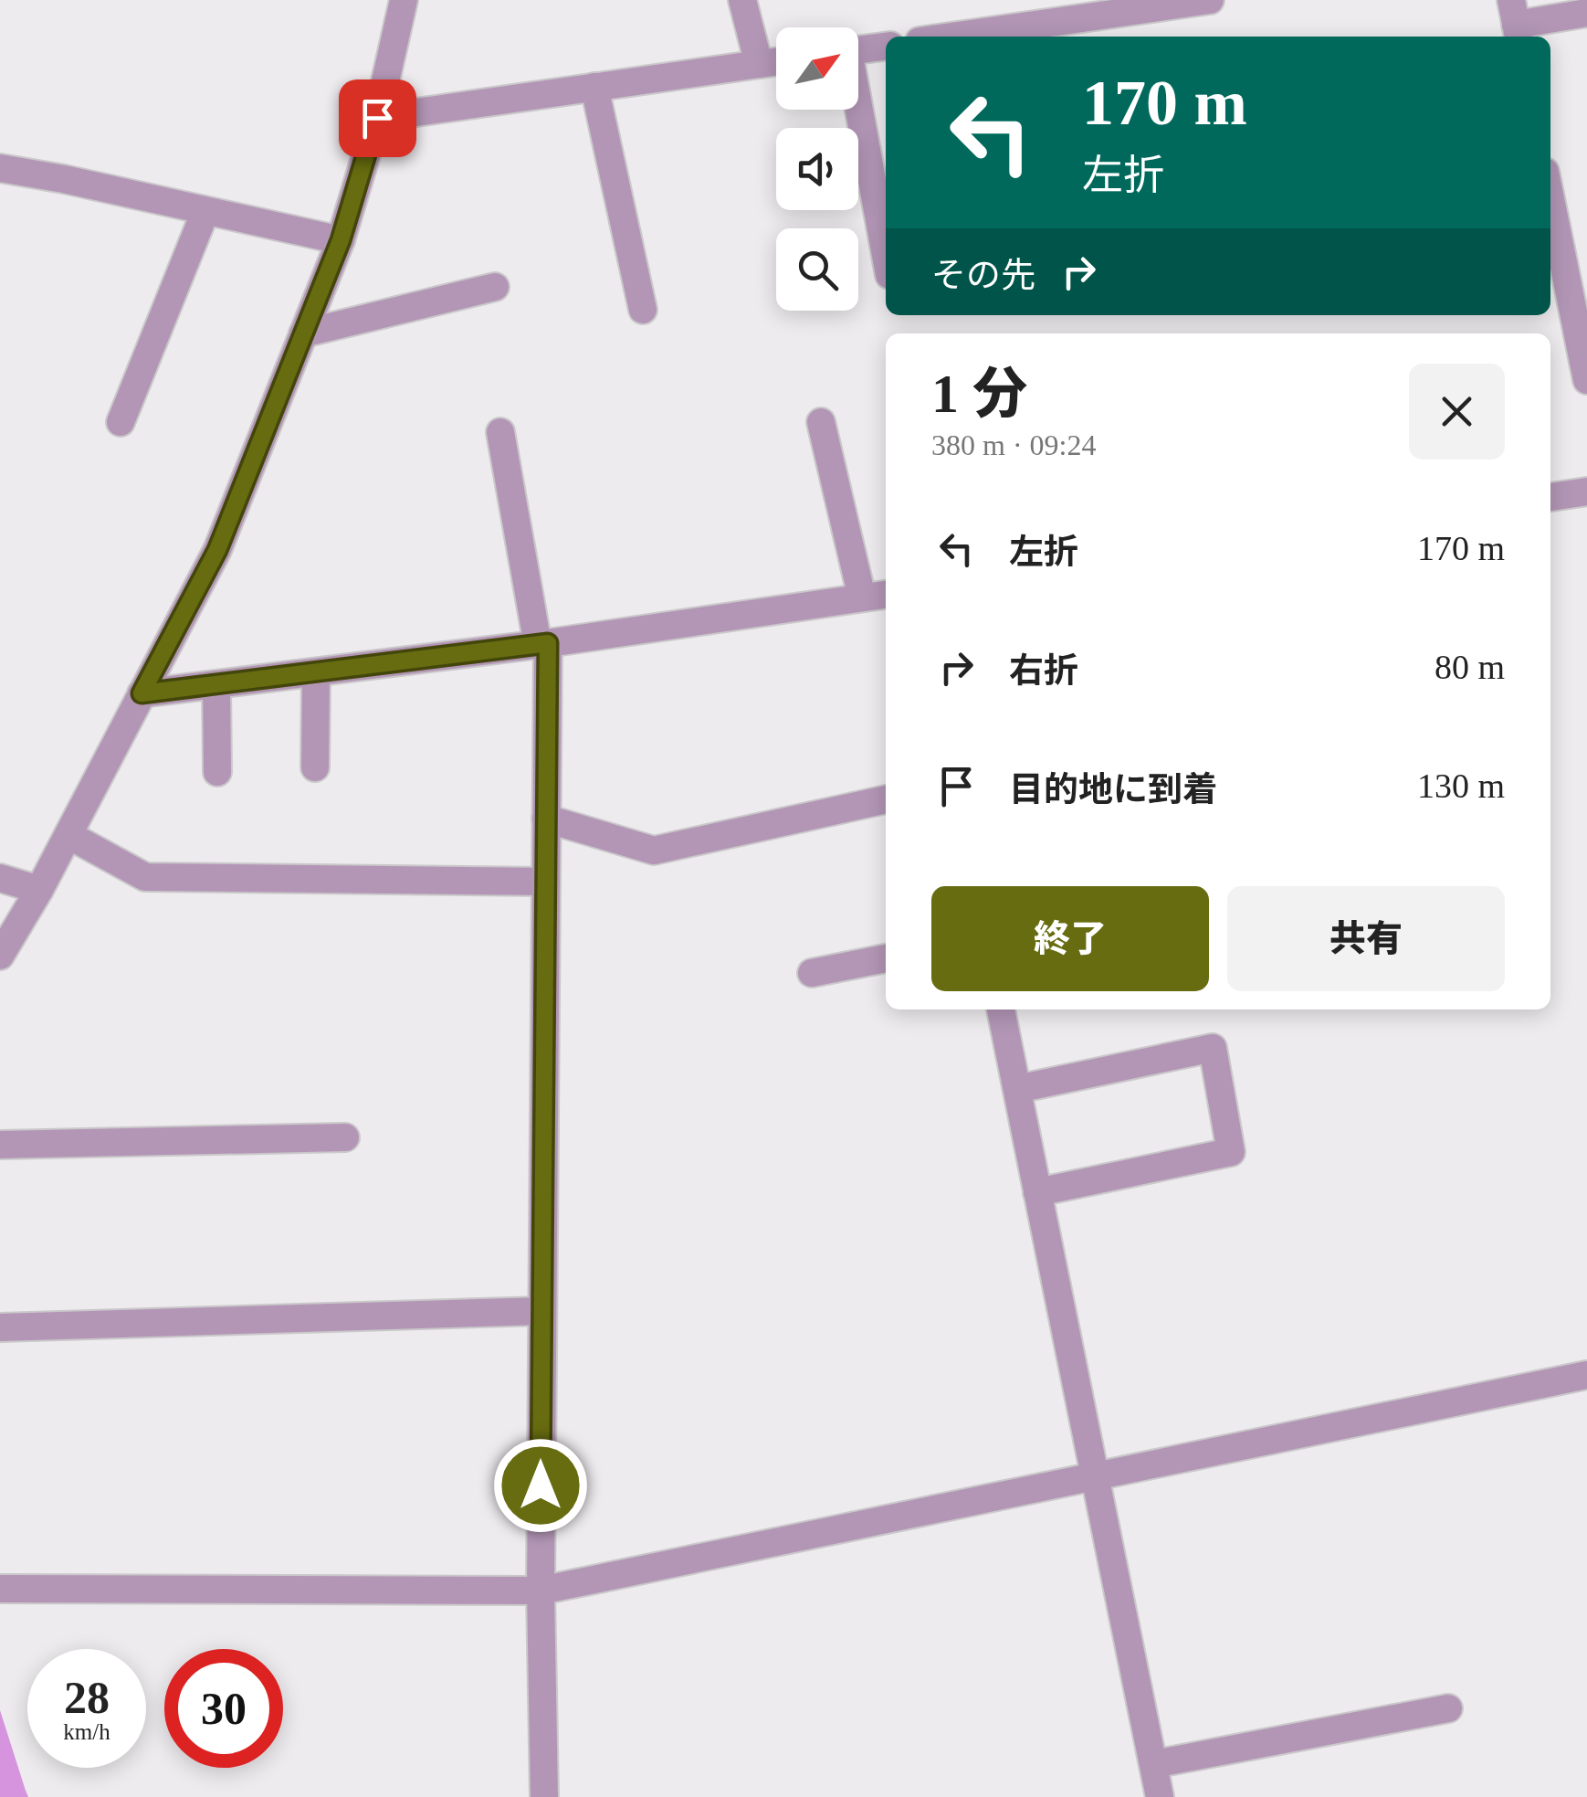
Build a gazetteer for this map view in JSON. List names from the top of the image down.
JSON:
{
  "north": "top right",
  "page": {
    "turn": ["170 m", "左折"],
    "then": "その先",
    "heading": ["1 分", "380 m · 09:24"],
    "list": [
      {
        "name": "左折",
        "value": "170 m"
      },
      {
        "name": "右折",
        "value": "80 m"
      },
      {
        "name": "目的地に到着",
        "value": "130 m"
      }
    ],
    "buttons": ["終了", "共有"],
    "speed": "28 km/h",
    "limit": "30"
  }
}
